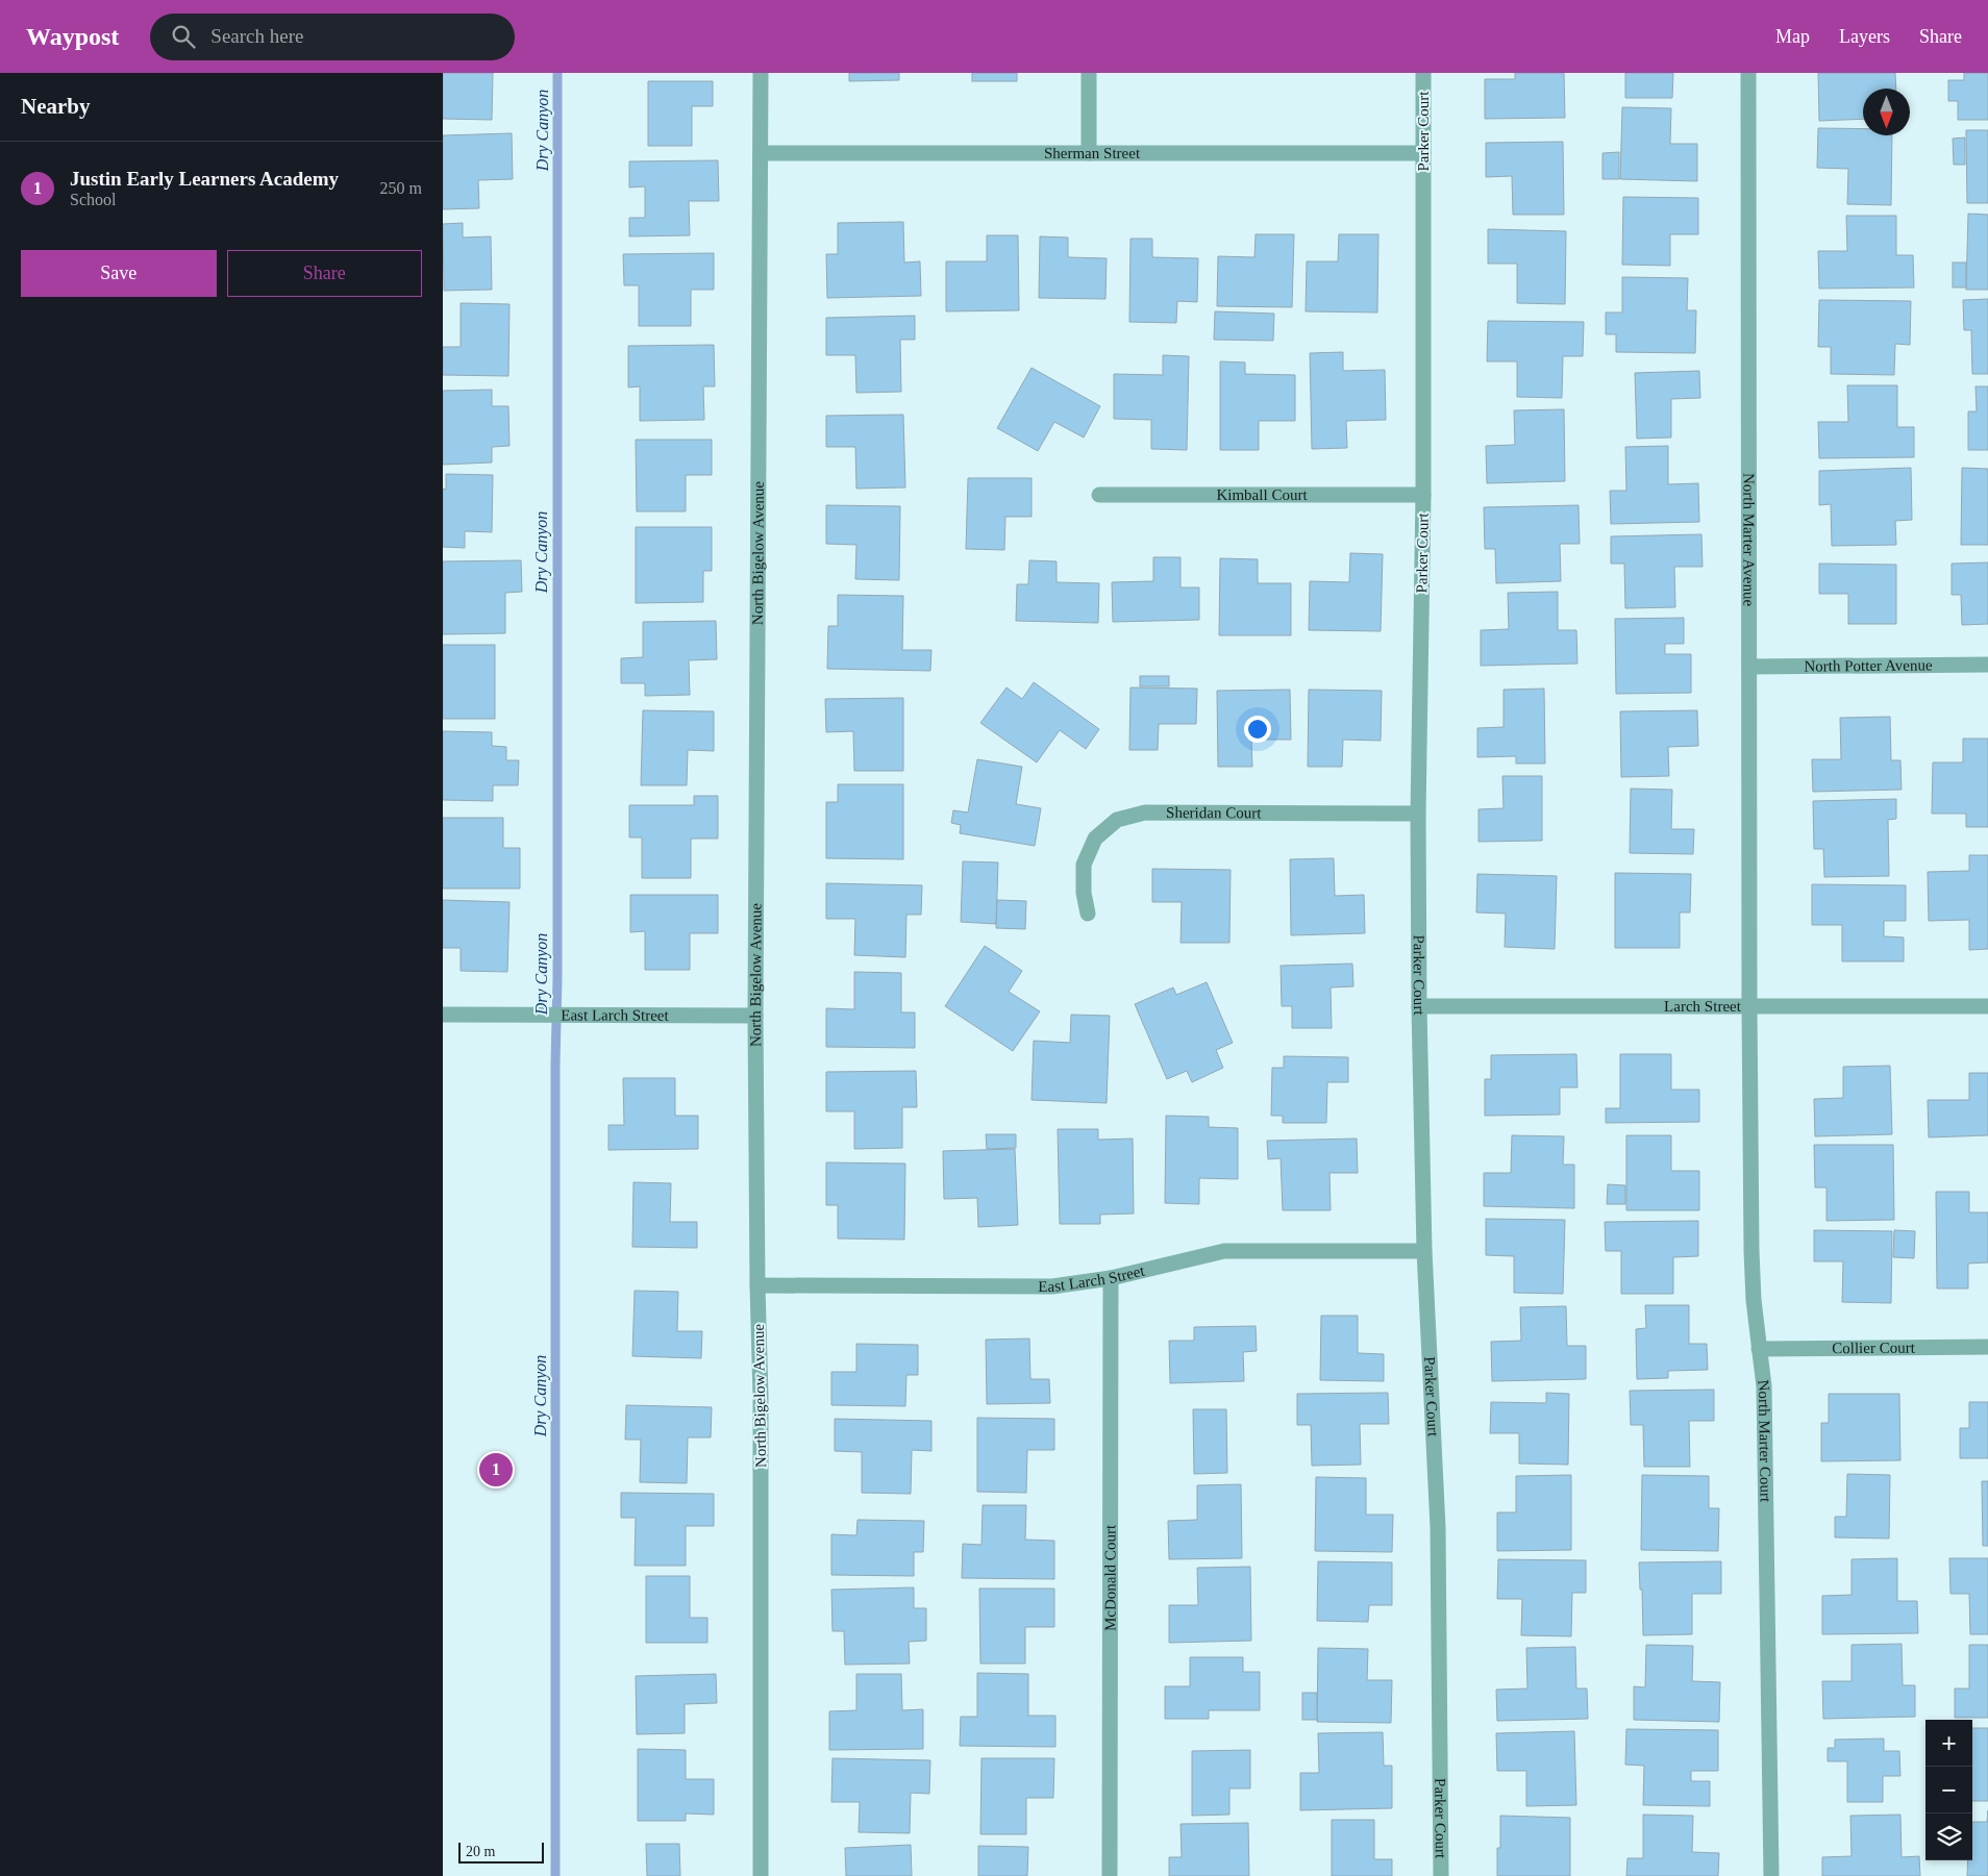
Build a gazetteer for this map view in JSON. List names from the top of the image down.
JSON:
{
  "streets": {
    "street": [
      "Parker Court",
      "Sherman Street",
      "Kimball Court",
      "North Marter Avenue",
      "North Bigelow Avenue",
      "North Potter Avenue",
      "Sheridan Court",
      "Larch Street",
      "East Larch Street",
      "Collier Court",
      "North Marter Court",
      "McDonald Court"
    ]
  },
  "crossings": [
    ["Parker Court", "Sherman Street"],
    ["Parker Court", "Kimball Court"],
    ["Parker Court", "Sheridan Court"],
    ["Parker Court", "Larch Street"],
    ["Parker Court", "East Larch Street"],
    ["Sherman Street", "North Bigelow Avenue"],
    ["North Marter Avenue", "North Potter Avenue"],
    ["North Marter Avenue", "Larch Street"],
    ["North Marter Avenue", "North Marter Court"],
    ["North Bigelow Avenue", "East Larch Street"],
    ["Larch Street", "North Marter Court"],
    ["East Larch Street", "McDonald Court"],
    ["Collier Court", "North Marter Court"]
  ],
  "water": ["Dry Canyon"],
  "scale_bar": "20 m",
  "north": "bottom",
  "page": {
    "header": "Waypost",
    "search": "Search here",
    "nav": ["Map", "Layers", "Share"],
    "heading": "Nearby",
    "list": [
      {
        "mark": "1",
        "name": "Justin Early Learners Academy",
        "note": "School",
        "value": "250 m"
      }
    ],
    "buttons": ["Save", "Share"],
    "pins": "1",
    "map_buttons": ["+", "−"],
    "scale": "20 m"
  }
}
